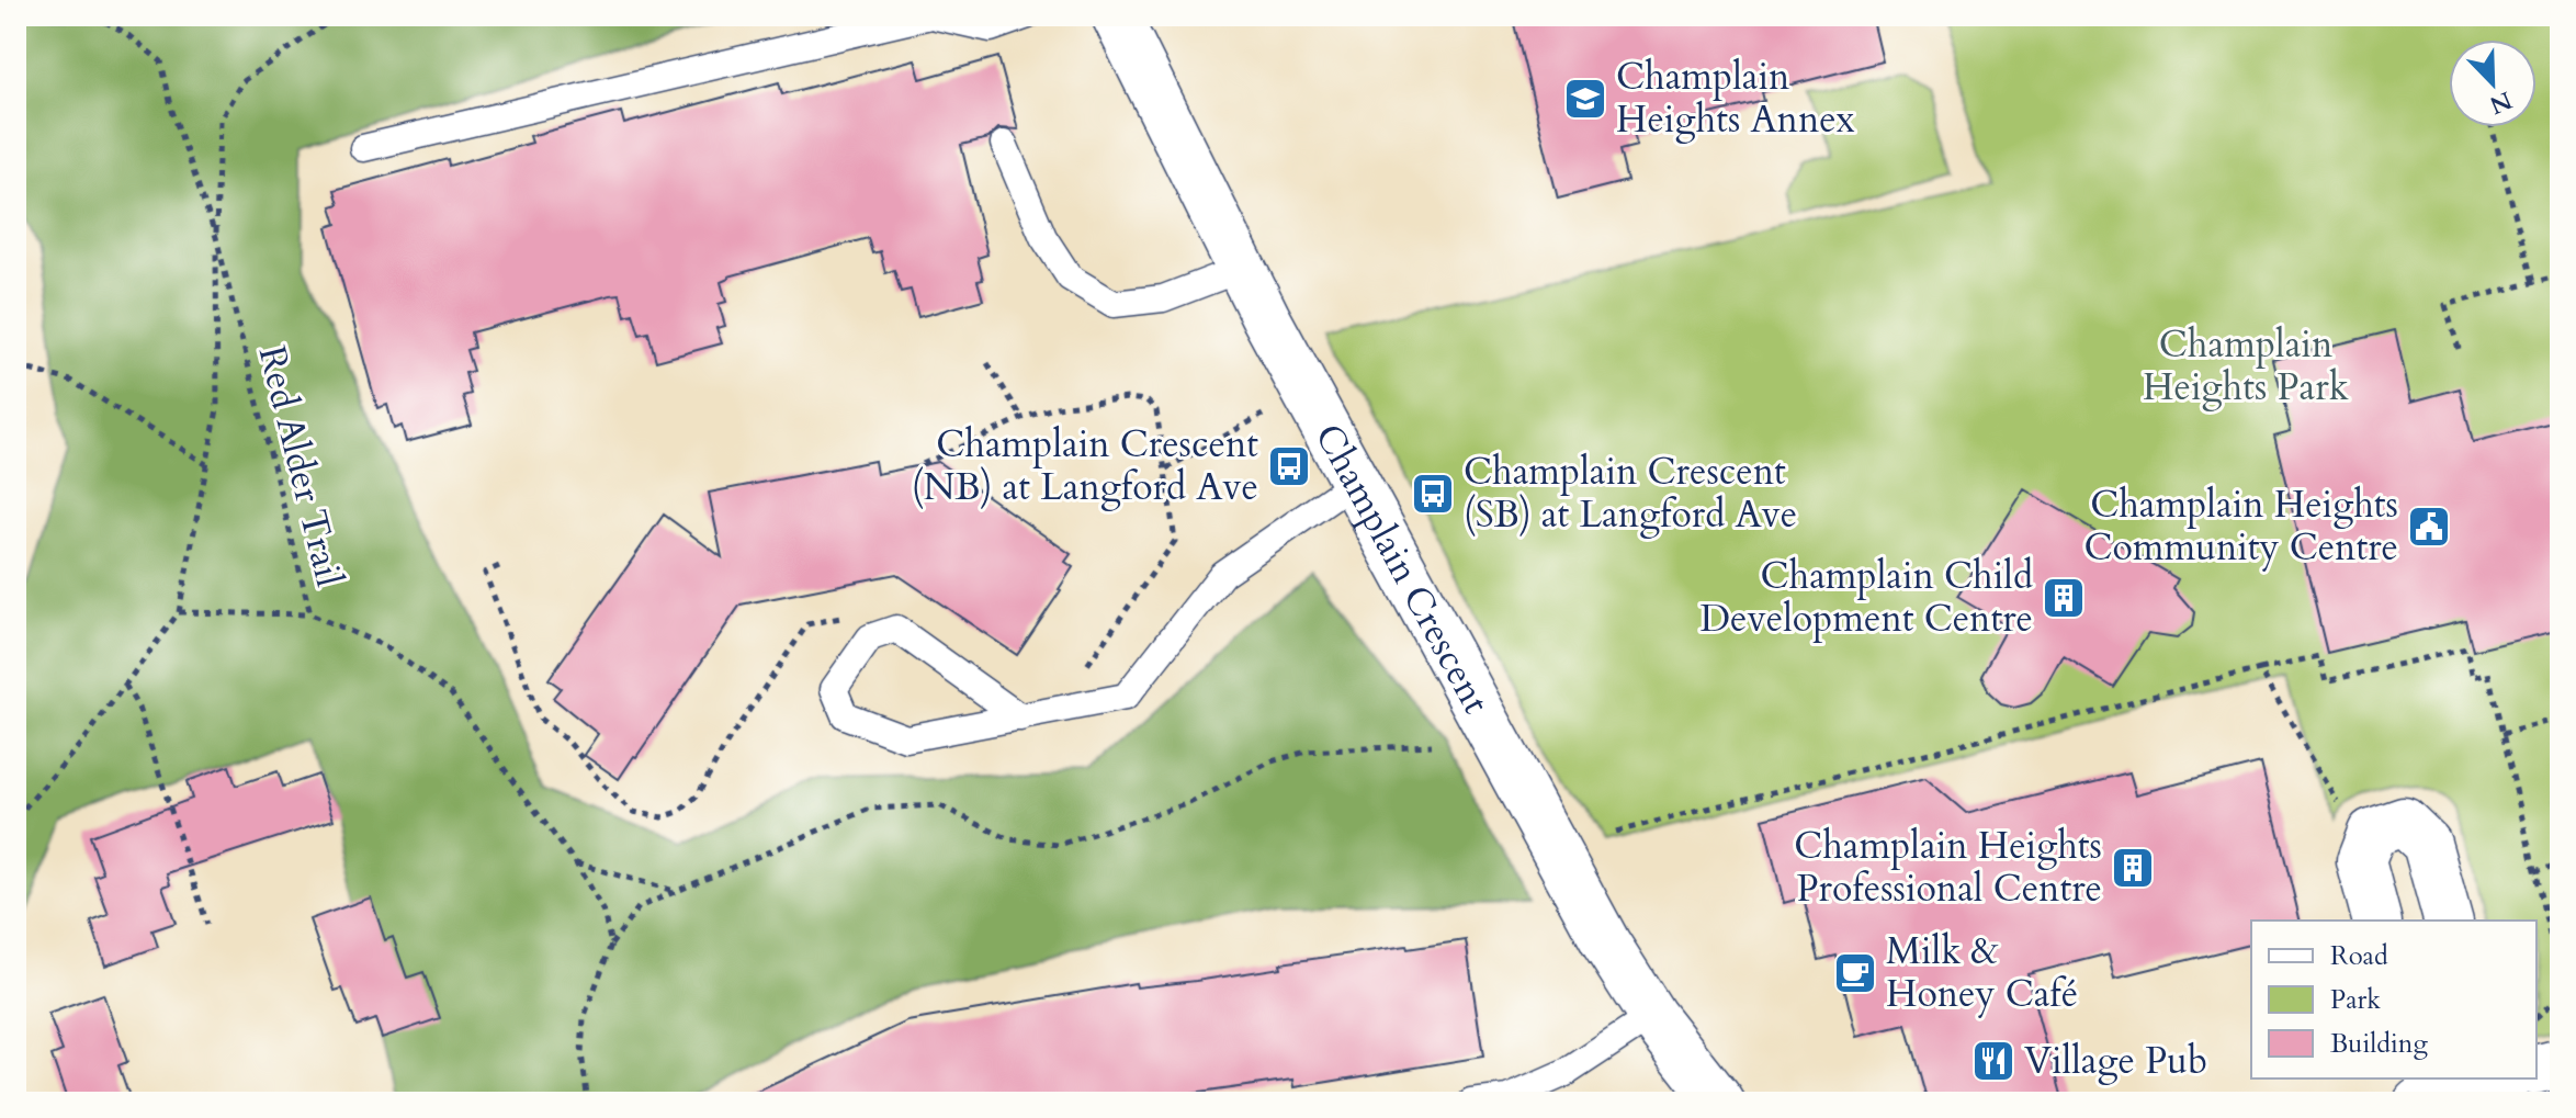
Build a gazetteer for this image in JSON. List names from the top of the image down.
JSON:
{
  "streets": {
    "street": ["Champlain Crescent"],
    "path": ["Red Alder Trail"]
  },
  "parks": ["Champlain Heights Park"],
  "places": {
    "school or university": ["Champlain Heights Annex"],
    "bus stop": ["Champlain Crescent (NB) at Langford Ave", "Champlain Crescent (SB) at Langford Ave"],
    "public building": ["Champlain Heights Community Centre"],
    "building": ["Champlain Child Development Centre", "Champlain Heights Professional Centre"],
    "cafe": ["Milk & Honey Café"],
    "restaurant": ["Village Pub"]
  },
  "legend": ["Road", "Park", "Building"],
  "north": "bottom right"
}
